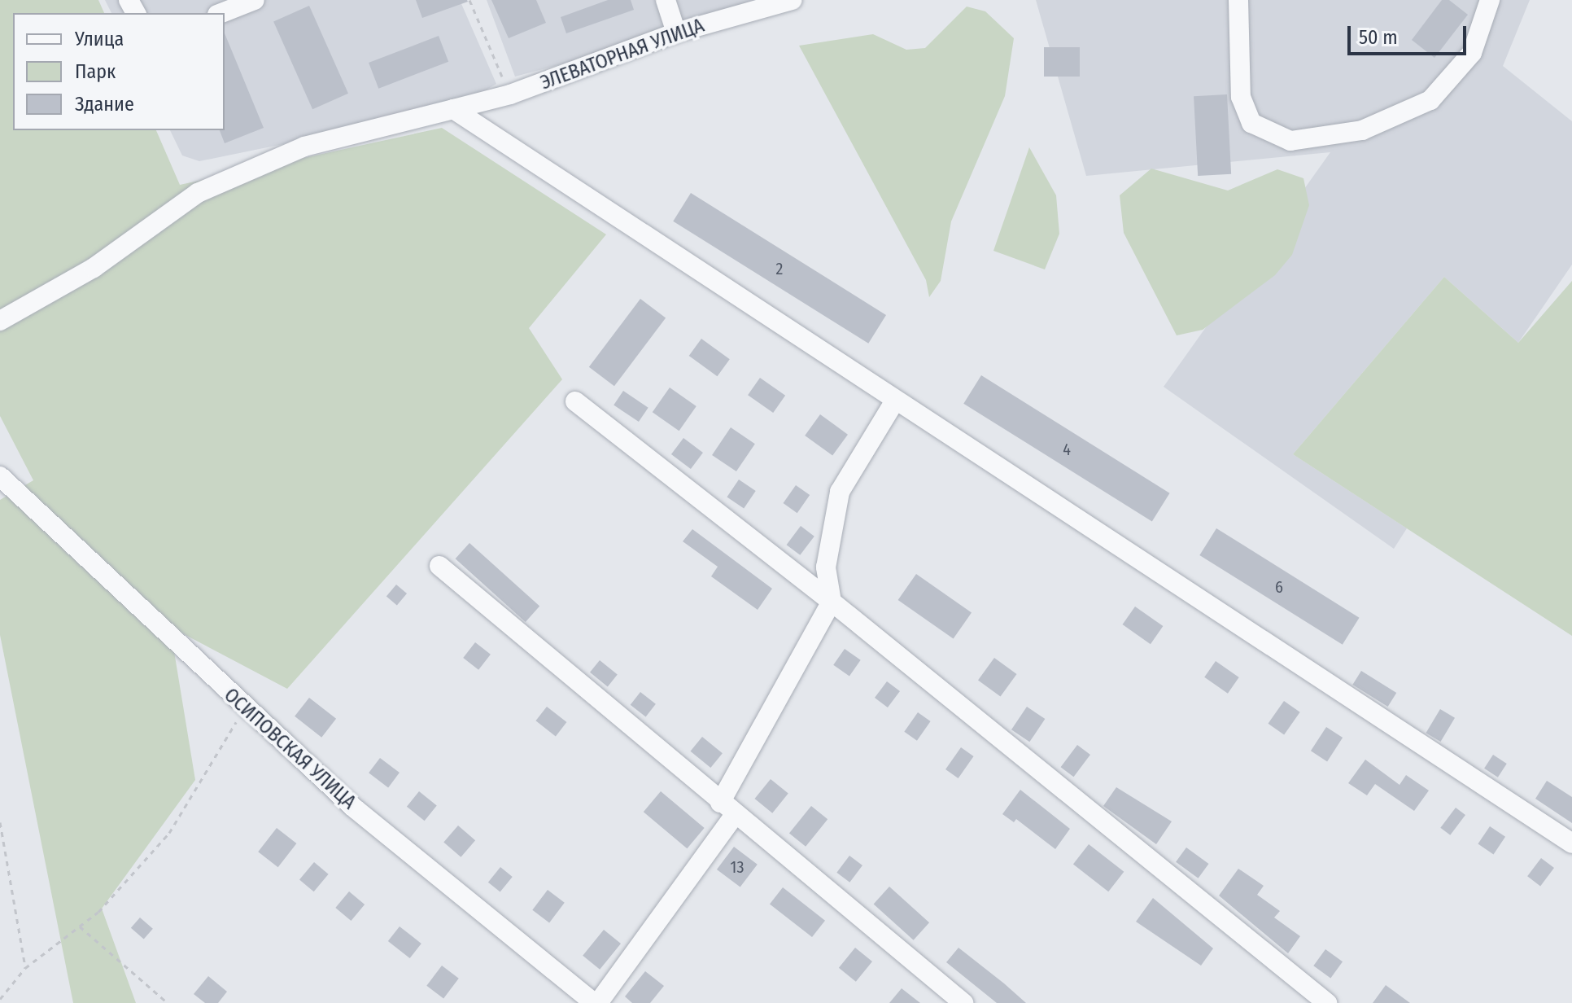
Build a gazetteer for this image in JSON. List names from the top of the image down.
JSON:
{
  "streets": {
    "street": ["ЭЛЕВАТОРНАЯ УЛИЦА", "ОСИПОВСКАЯ УЛИЦА"]
  },
  "house_numbers": [
    "2",
    "4",
    "6",
    "13"
  ],
  "legend": ["Улица", "Парк", "Здание"],
  "scale_bar": "50 m"
}
